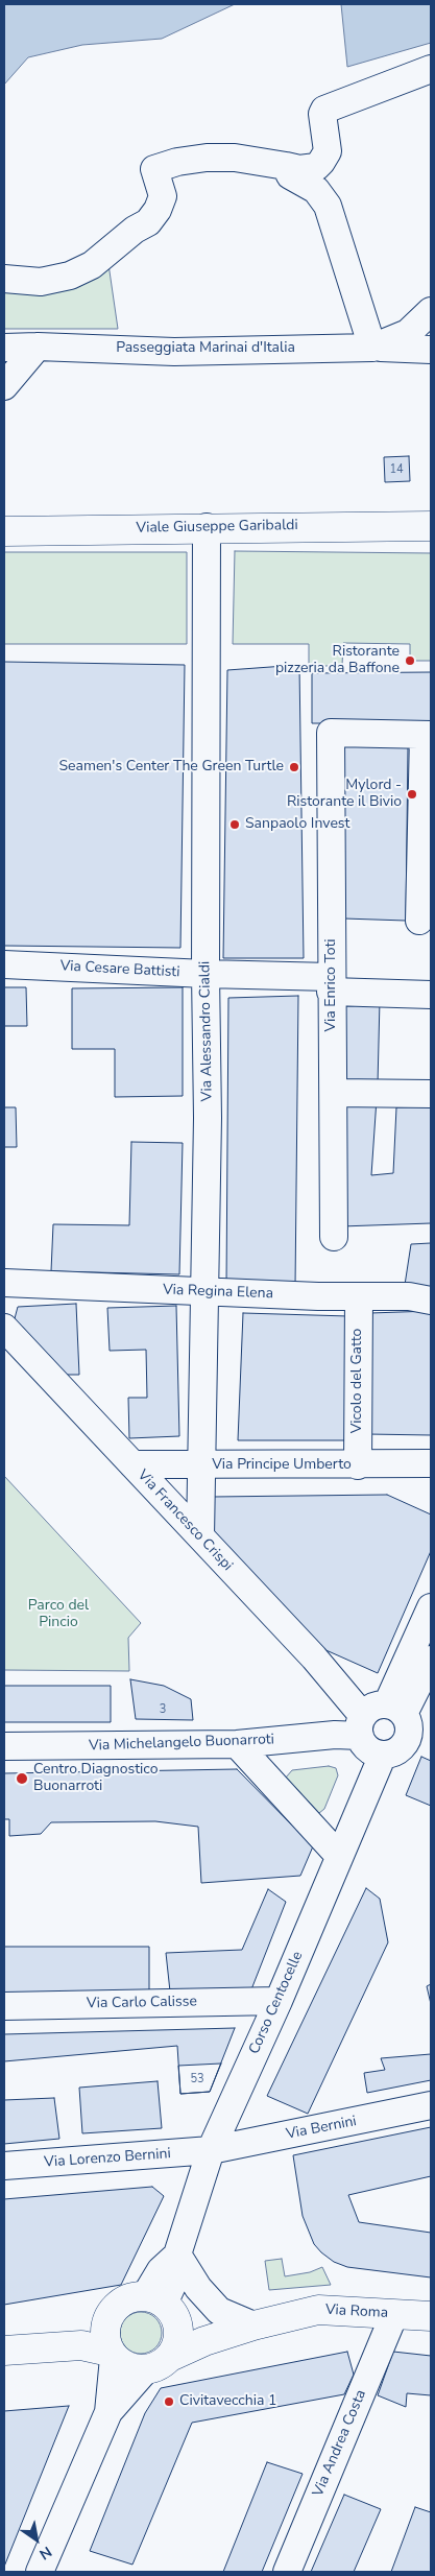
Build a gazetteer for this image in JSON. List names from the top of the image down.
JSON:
{
  "streets": {
    "main road": ["Viale Giuseppe Garibaldi", "Via Roma"],
    "street": [
      "Passeggiata Marinai d'Italia",
      "Via Cesare Battisti",
      "Via Enrico Toti",
      "Via Alessandro Cialdi",
      "Via Regina Elena",
      "Vicolo del Gatto",
      "Via Principe Umberto",
      "Via Francesco Crispi",
      "Via Michelangelo Buonarroti",
      "Via Carlo Calisse",
      "Corso Centocelle",
      "Via Bernini",
      "Via Lorenzo Bernini",
      "Via Andrea Costa"
    ]
  },
  "crossings": [
    ["Viale Giuseppe Garibaldi", "Via Alessandro Cialdi"],
    ["Via Cesare Battisti", "Via Enrico Toti"],
    ["Via Cesare Battisti", "Via Alessandro Cialdi"],
    ["Via Alessandro Cialdi", "Via Regina Elena"],
    ["Via Alessandro Cialdi", "Via Principe Umberto"],
    ["Via Alessandro Cialdi", "Via Francesco Crispi"],
    ["Via Regina Elena", "Vicolo del Gatto"],
    ["Vicolo del Gatto", "Via Principe Umberto"],
    ["Via Principe Umberto", "Via Francesco Crispi"],
    ["Via Francesco Crispi", "Via Michelangelo Buonarroti"],
    ["Via Francesco Crispi", "Corso Centocelle"],
    ["Via Michelangelo Buonarroti", "Corso Centocelle"],
    ["Via Carlo Calisse", "Corso Centocelle"],
    ["Corso Centocelle", "Via Bernini"],
    ["Corso Centocelle", "Via Lorenzo Bernini"],
    ["Via Bernini", "Via Lorenzo Bernini"],
    ["Via Roma", "Via Andrea Costa"]
  ],
  "parks": ["Parco del Pincio"],
  "places": [
    "Ristorante pizzeria da Baffone",
    "Seamen's Center The Green Turtle",
    "Mylord - Ristorante il Bivio",
    "Sanpaolo Invest",
    "Centro Diagnostico Buonarroti",
    "Civitavecchia 1"
  ],
  "house_numbers": ["14", "3", "53"],
  "north": "bottom right"
}
